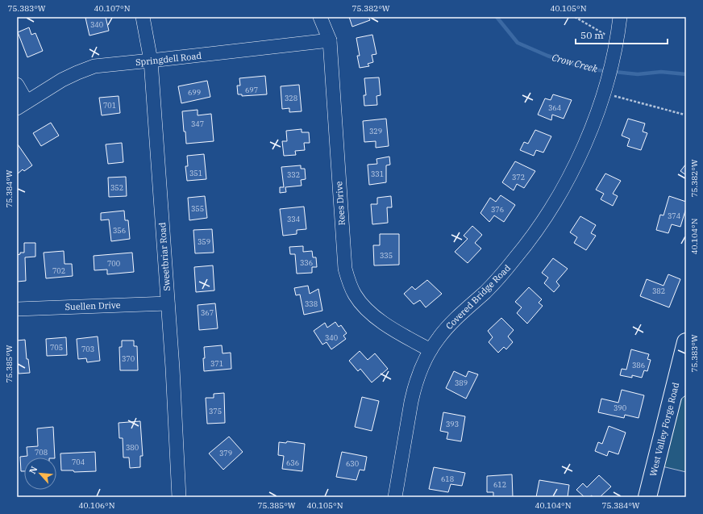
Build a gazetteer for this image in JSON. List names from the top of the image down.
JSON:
{
  "streets": {
    "main road": ["West Valley Forge Road"],
    "street": [
      "Springdell Road",
      "Rees Drive",
      "Sweetbriar Road",
      "Covered Bridge Road",
      "Suellen Drive"
    ]
  },
  "crossings": [
    ["Springdell Road", "Rees Drive"],
    ["Springdell Road", "Sweetbriar Road"],
    ["Rees Drive", "Covered Bridge Road"],
    ["Sweetbriar Road", "Suellen Drive"]
  ],
  "water": ["Crow Creek"],
  "house_numbers": [
    "340",
    "697",
    "699",
    "328",
    "701",
    "364",
    "347",
    "329",
    "351",
    "331",
    "332",
    "372",
    "352",
    "355",
    "376",
    "374",
    "334",
    "356",
    "359",
    "335",
    "336",
    "700",
    "702",
    "382",
    "338",
    "367",
    "340",
    "705",
    "703",
    "370",
    "371",
    "386",
    "389",
    "390",
    "375",
    "393",
    "380",
    "708",
    "379",
    "704",
    "636",
    "630",
    "618",
    "612"
  ],
  "scale_bar": "50 m",
  "north": "top left",
  "coordinates": [
    "75.383°W",
    "40.107°N",
    "75.382°W",
    "40.105°N",
    "75.384°W",
    "40.104°N",
    "75.385°W",
    "40.106°N"
  ]
}
